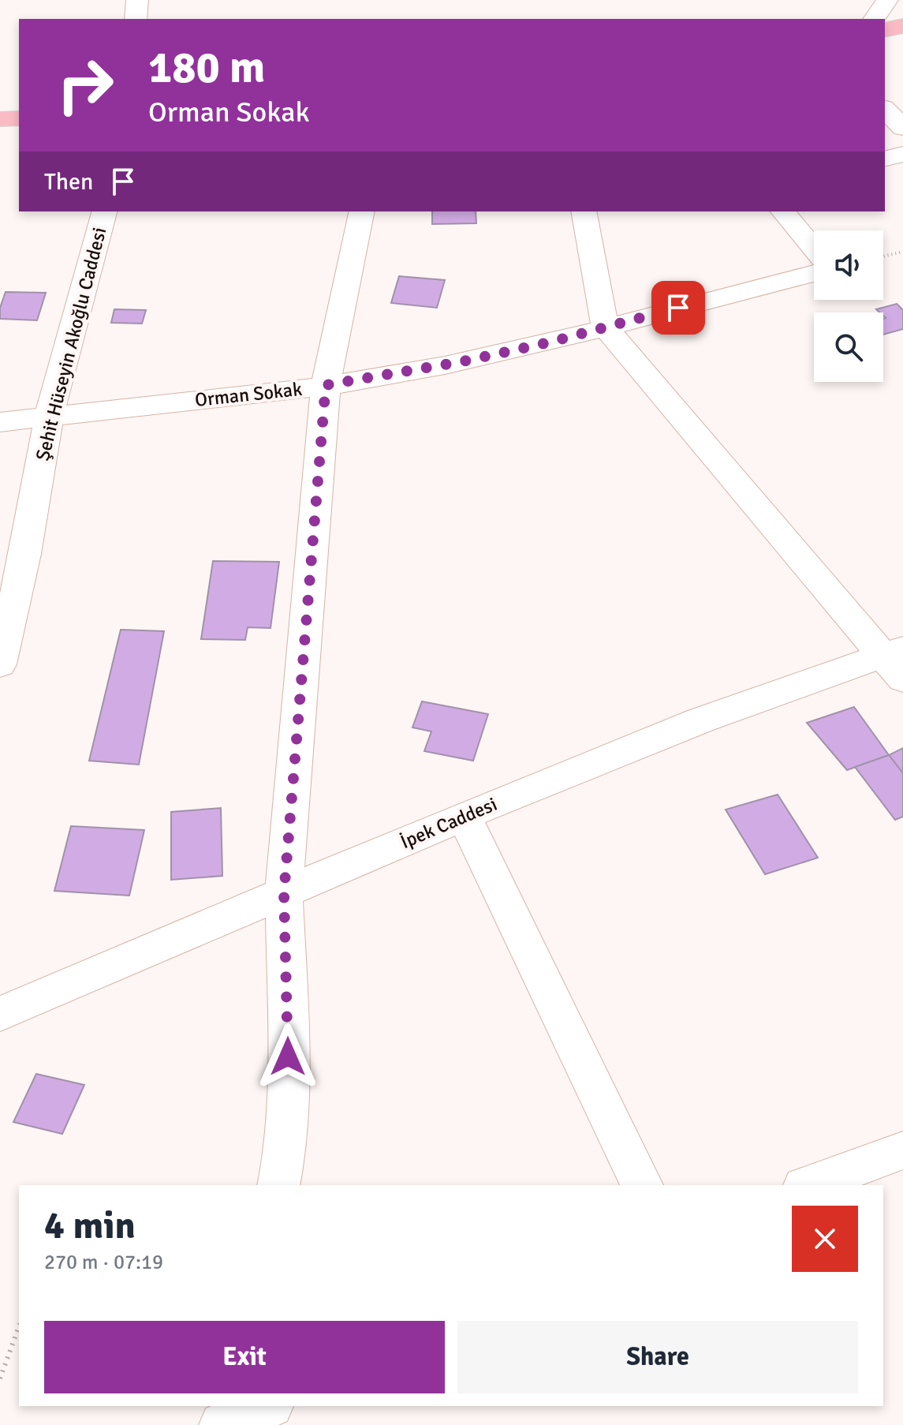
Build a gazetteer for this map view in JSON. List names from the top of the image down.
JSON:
{
  "streets": {
    "street": ["Şehit Hüseyin Akoğlu Caddesi", "Orman Sokak", "İpek Caddesi"]
  },
  "crossings": [
    ["Şehit Hüseyin Akoğlu Caddesi", "Orman Sokak"]
  ],
  "page": {
    "turn": ["180 m", "Orman Sokak"],
    "then": "Then",
    "heading": ["4 min", "270 m · 07:19"],
    "buttons": ["Exit", "Share"]
  }
}
